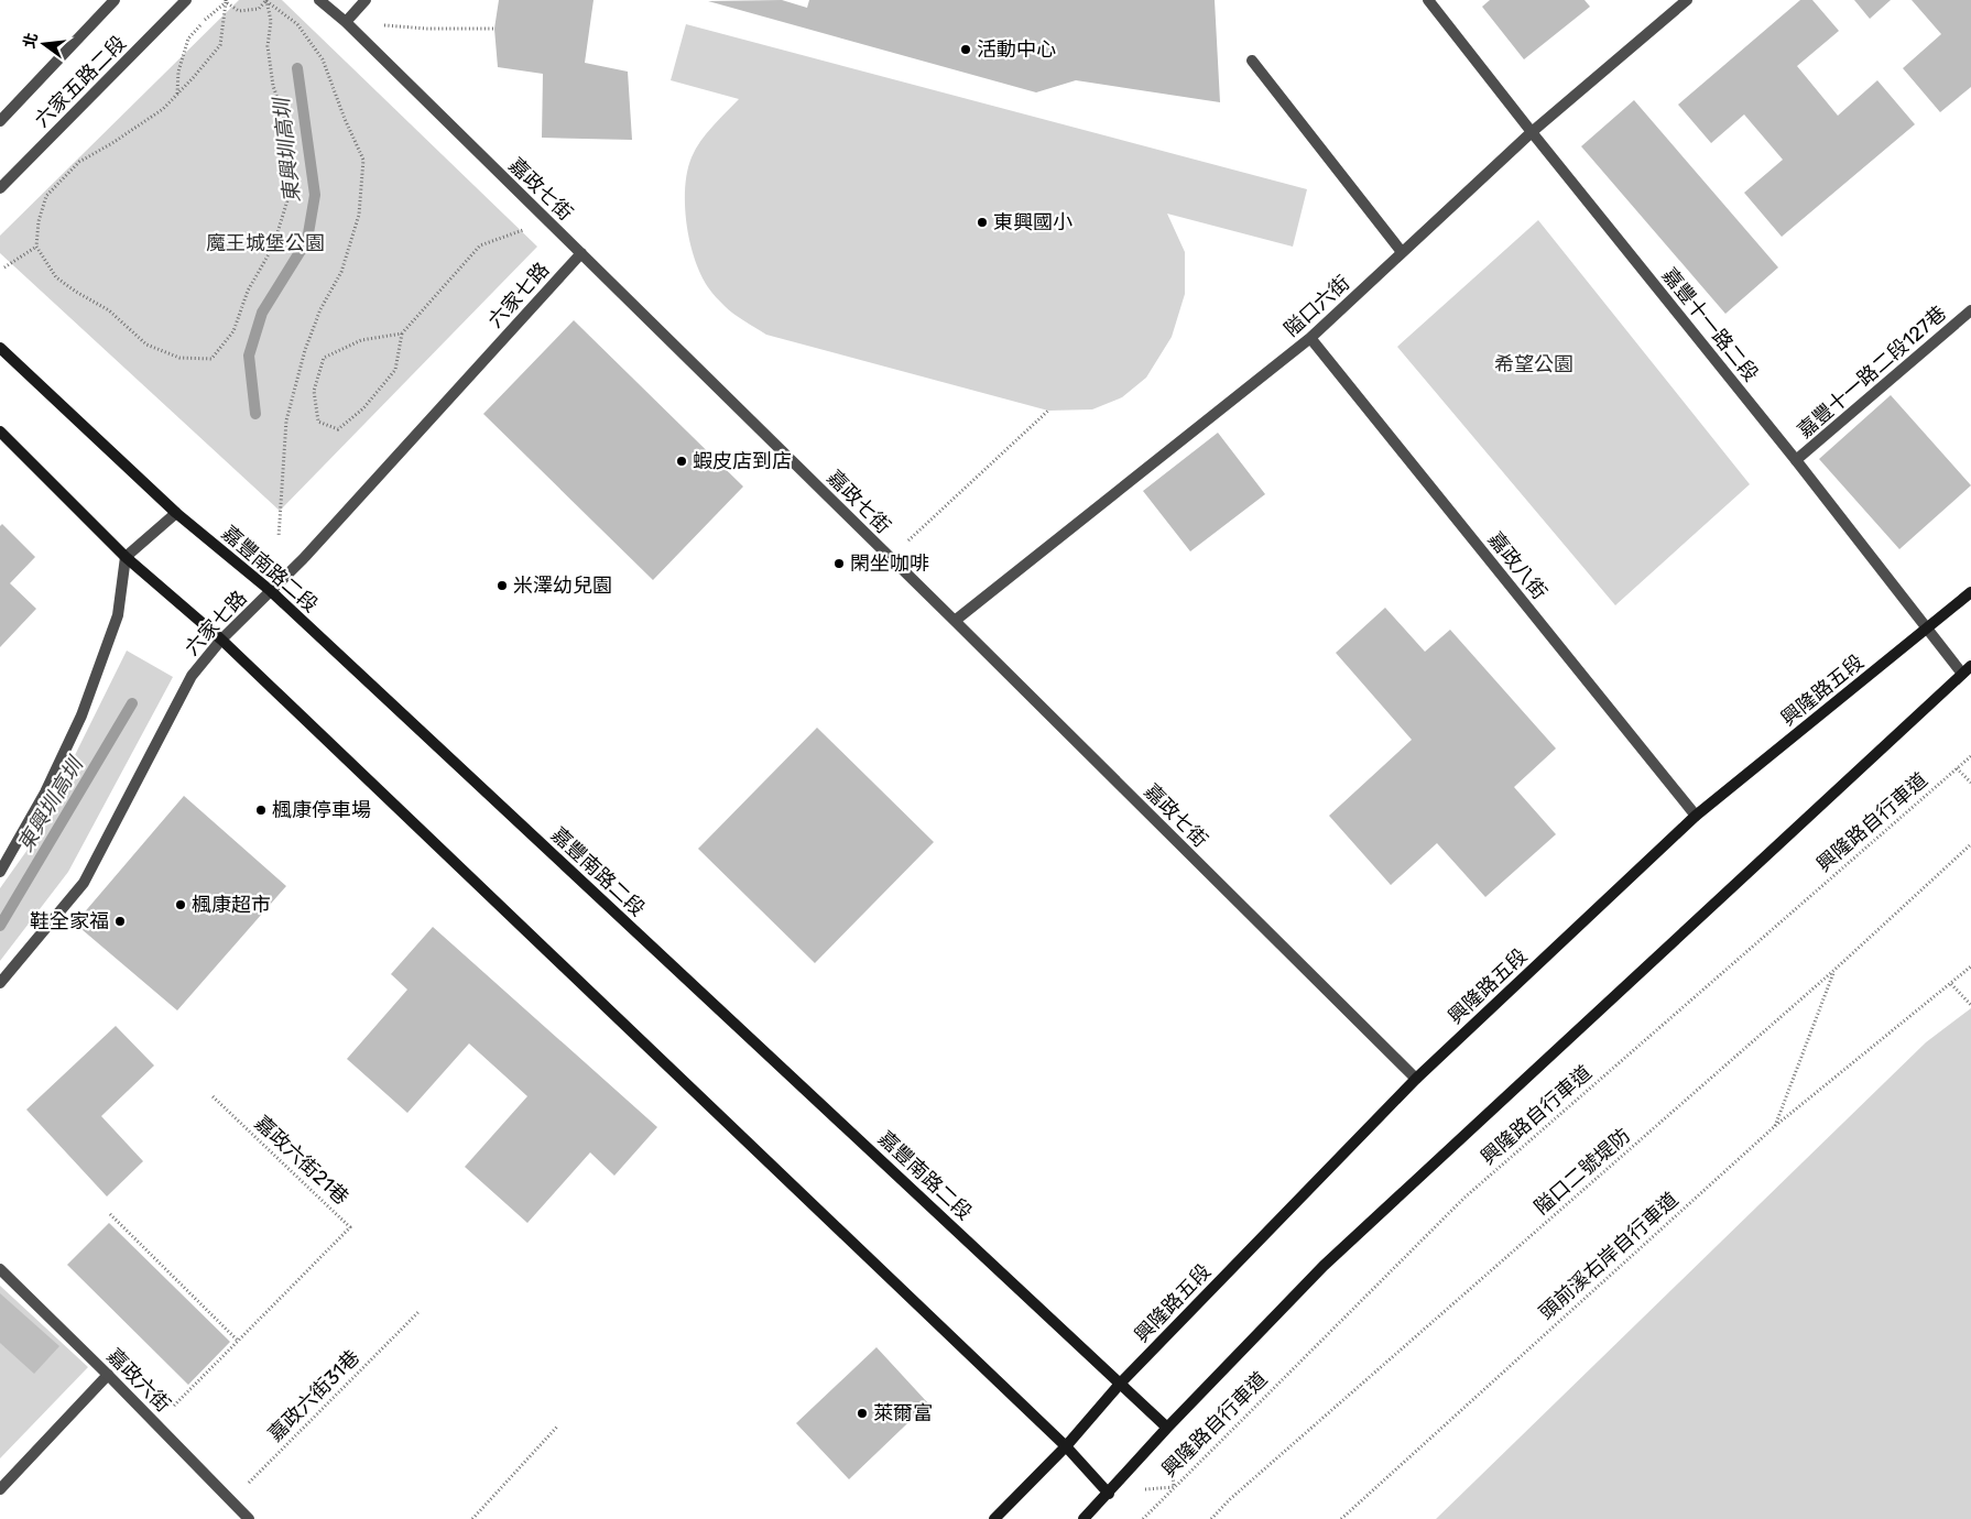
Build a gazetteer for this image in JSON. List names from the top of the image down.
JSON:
{
  "streets": {
    "street": [
      "六家五路二段",
      "嘉政七街",
      "六家七路",
      "隘口六街",
      "嘉豐十一路二段",
      "嘉豐十一路二段127巷",
      "嘉政八街",
      "嘉豐南路二段",
      "興隆路五段",
      "嘉政六街"
    ],
    "path": [
      "興隆路自行車道",
      "嘉政六街21巷",
      "隘口二號堤防",
      "頭前溪右岸自行車道",
      "嘉政六街31巷"
    ]
  },
  "crossings": [
    ["嘉政七街", "六家七路"],
    ["嘉政七街", "隘口六街"],
    ["嘉政七街", "興隆路五段"],
    ["六家七路", "嘉豐南路二段"],
    ["隘口六街", "嘉豐十一路二段"],
    ["隘口六街", "嘉政八街"],
    ["嘉豐十一路二段", "嘉豐十一路二段127巷"],
    ["嘉豐十一路二段", "興隆路五段"],
    ["嘉政八街", "興隆路五段"],
    ["嘉豐南路二段", "興隆路五段"],
    ["嘉政六街21巷", "嘉政六街"],
    ["隘口二號堤防", "頭前溪右岸自行車道"],
    ["嘉政六街", "嘉政六街31巷"]
  ],
  "water": ["東興圳高圳"],
  "parks": ["魔王城堡公園", "希望公園"],
  "places": [
    "活動中心",
    "東興國小",
    "蝦皮店到店",
    "閑坐咖啡",
    "米澤幼兒園",
    "楓康停車場",
    "楓康超市",
    "鞋全家福",
    "萊爾富"
  ],
  "north": "left"
}
